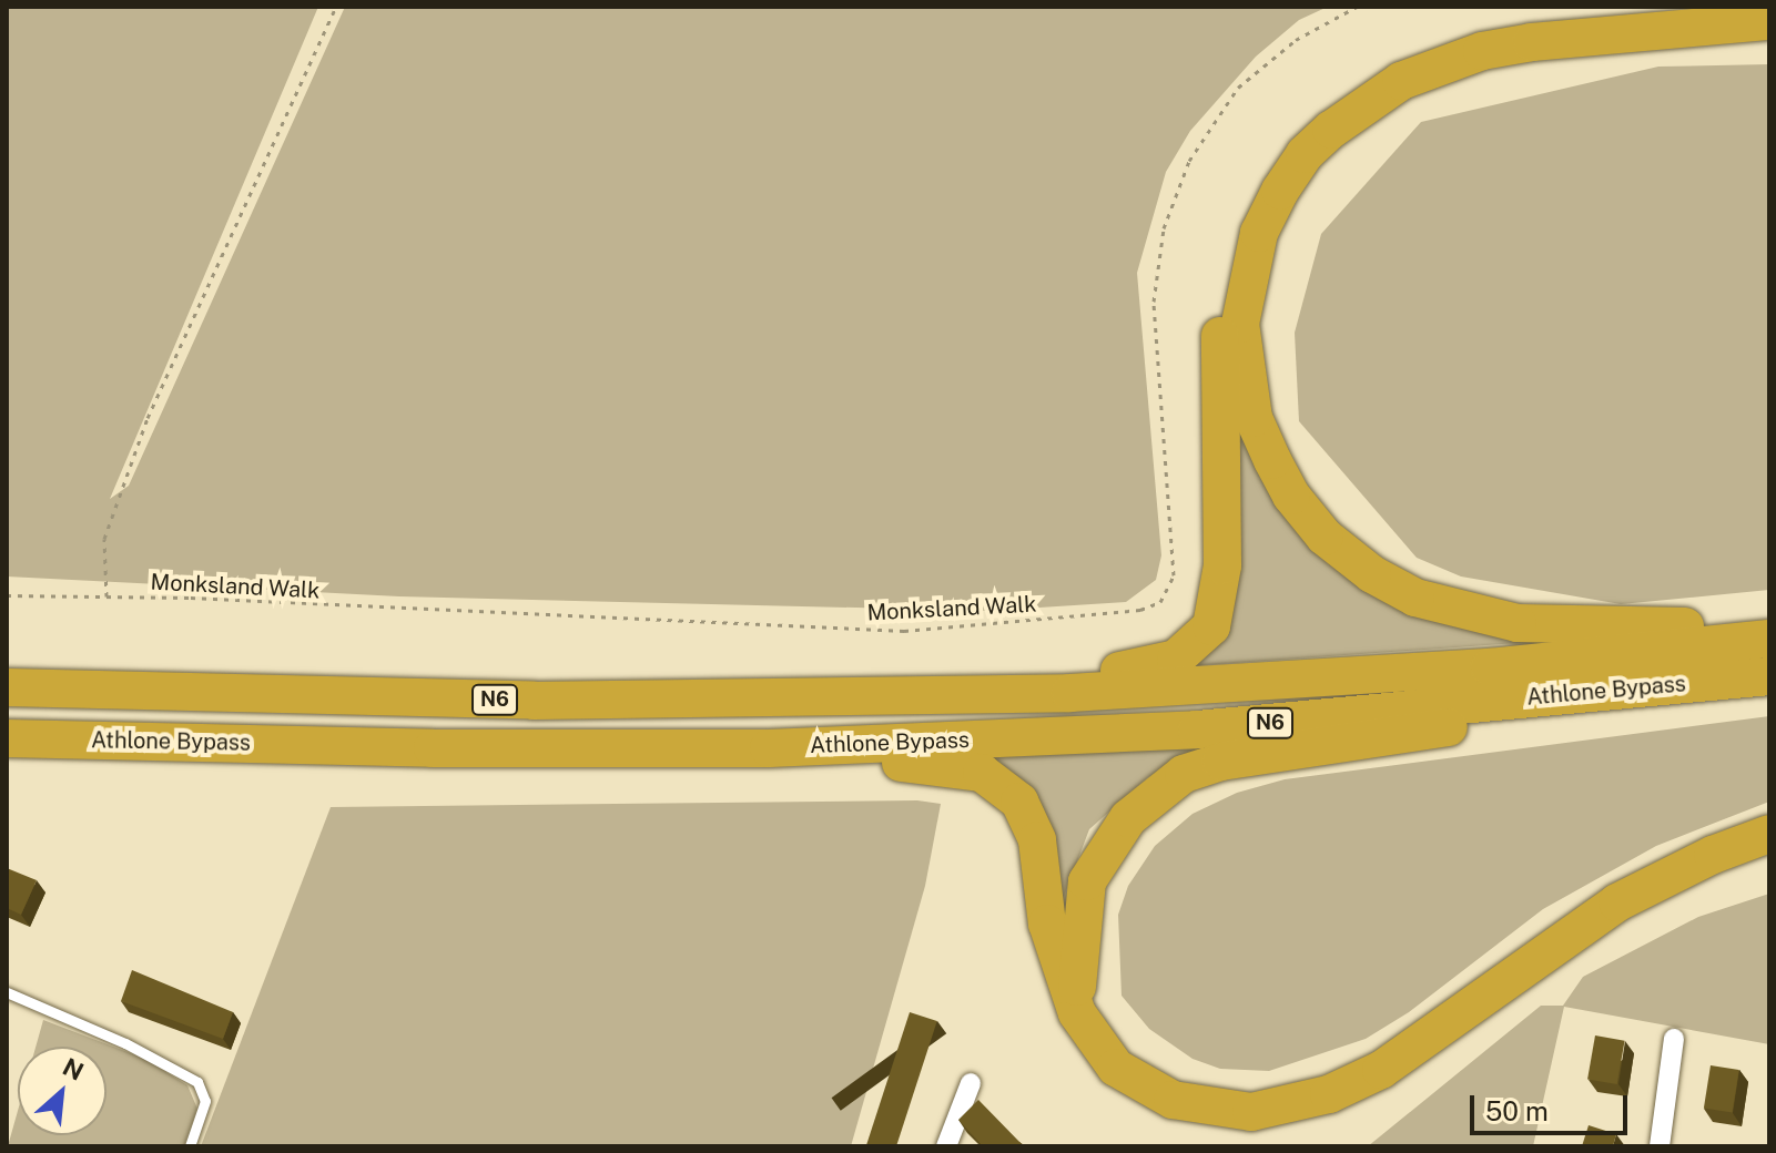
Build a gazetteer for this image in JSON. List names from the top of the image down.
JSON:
{
  "streets": {
    "highway": ["Athlone Bypass", "N6"],
    "path": ["Monksland Walk"]
  },
  "scale_bar": "50 m",
  "north": "top right"
}
